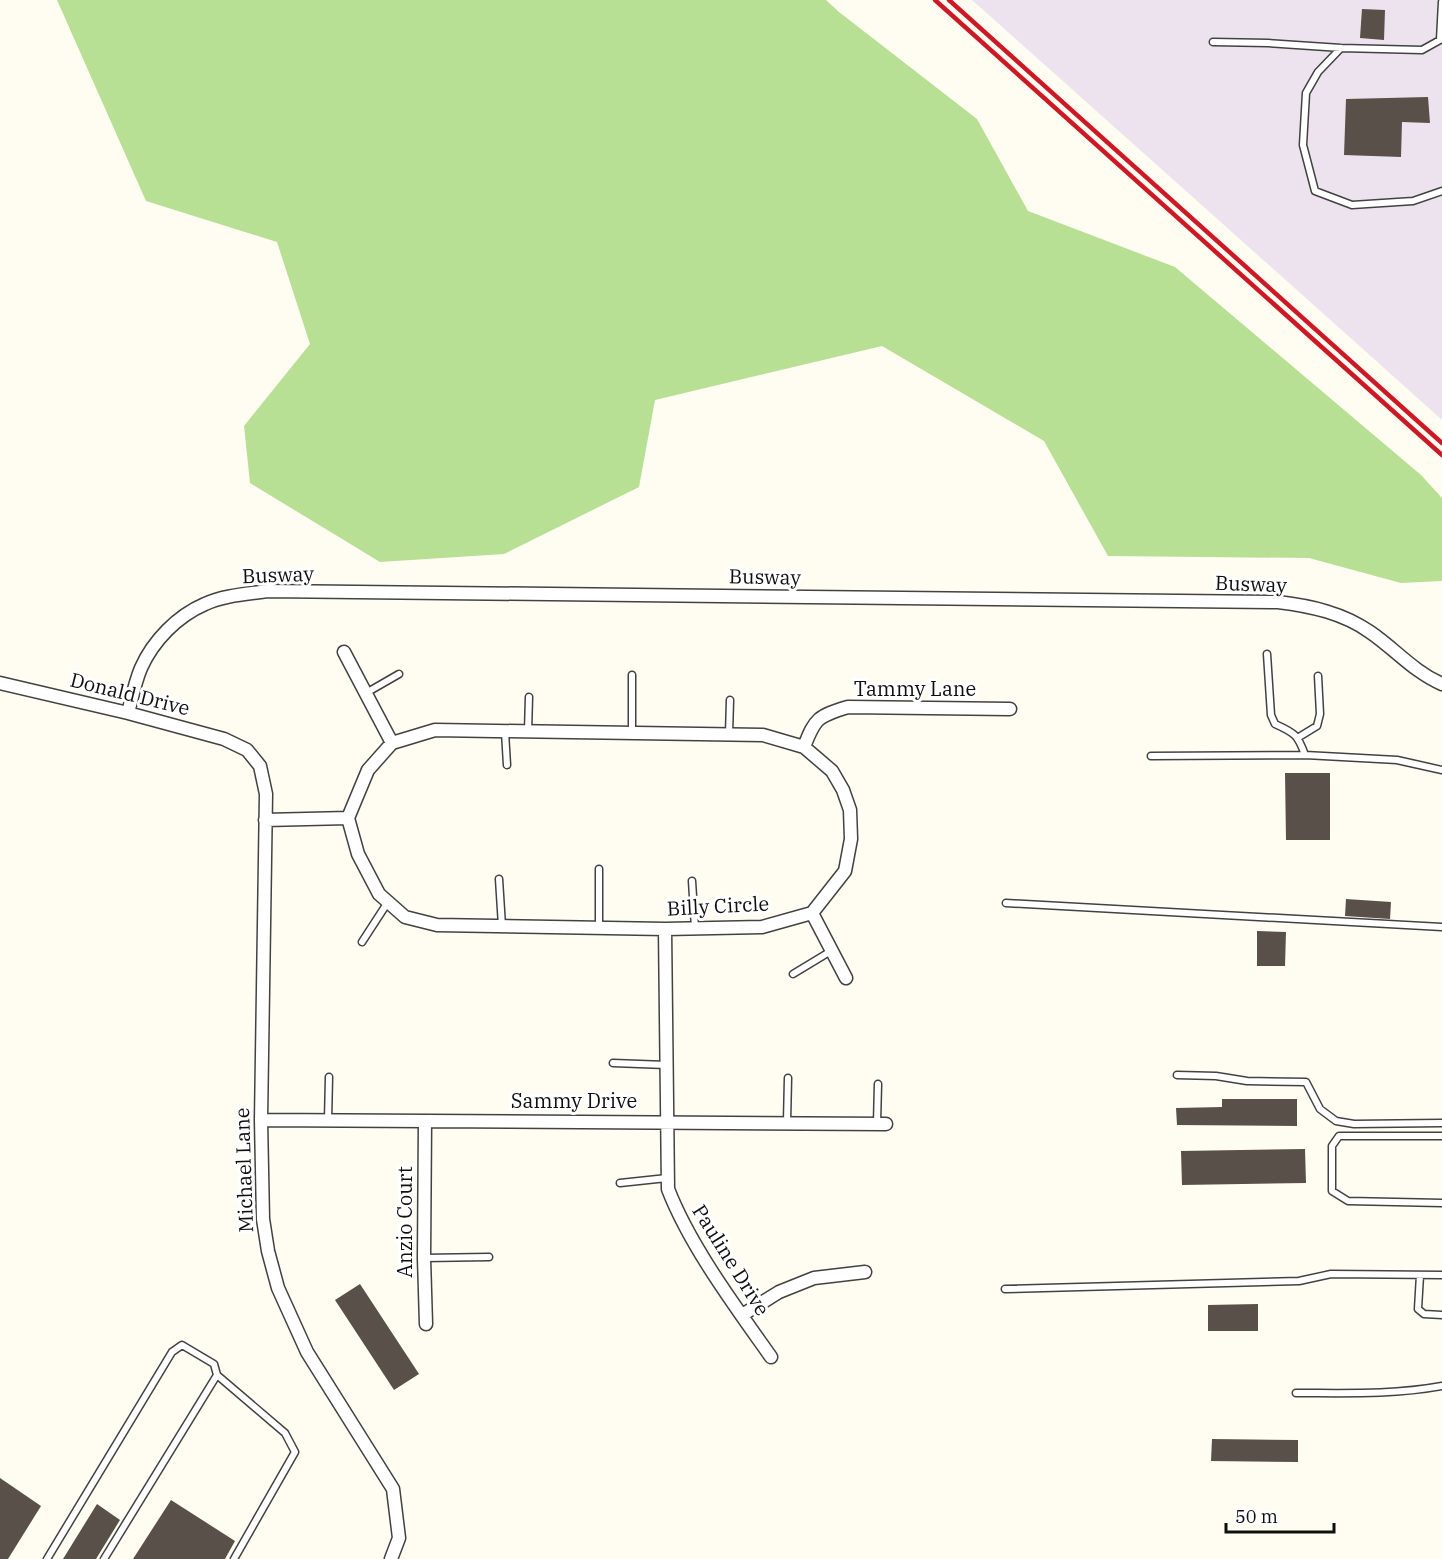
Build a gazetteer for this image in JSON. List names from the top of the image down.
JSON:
{
  "streets": {
    "street": [
      "Busway",
      "Tammy Lane",
      "Donald Drive",
      "Billy Circle",
      "Sammy Drive",
      "Michael Lane",
      "Anzio Court",
      "Pauline Drive"
    ]
  },
  "crossings": [
    ["Busway", "Donald Drive"],
    ["Donald Drive", "Michael Lane"],
    ["Billy Circle", "Pauline Drive"],
    ["Sammy Drive", "Michael Lane"],
    ["Sammy Drive", "Anzio Court"],
    ["Sammy Drive", "Pauline Drive"]
  ],
  "scale_bar": "50 m"
}
